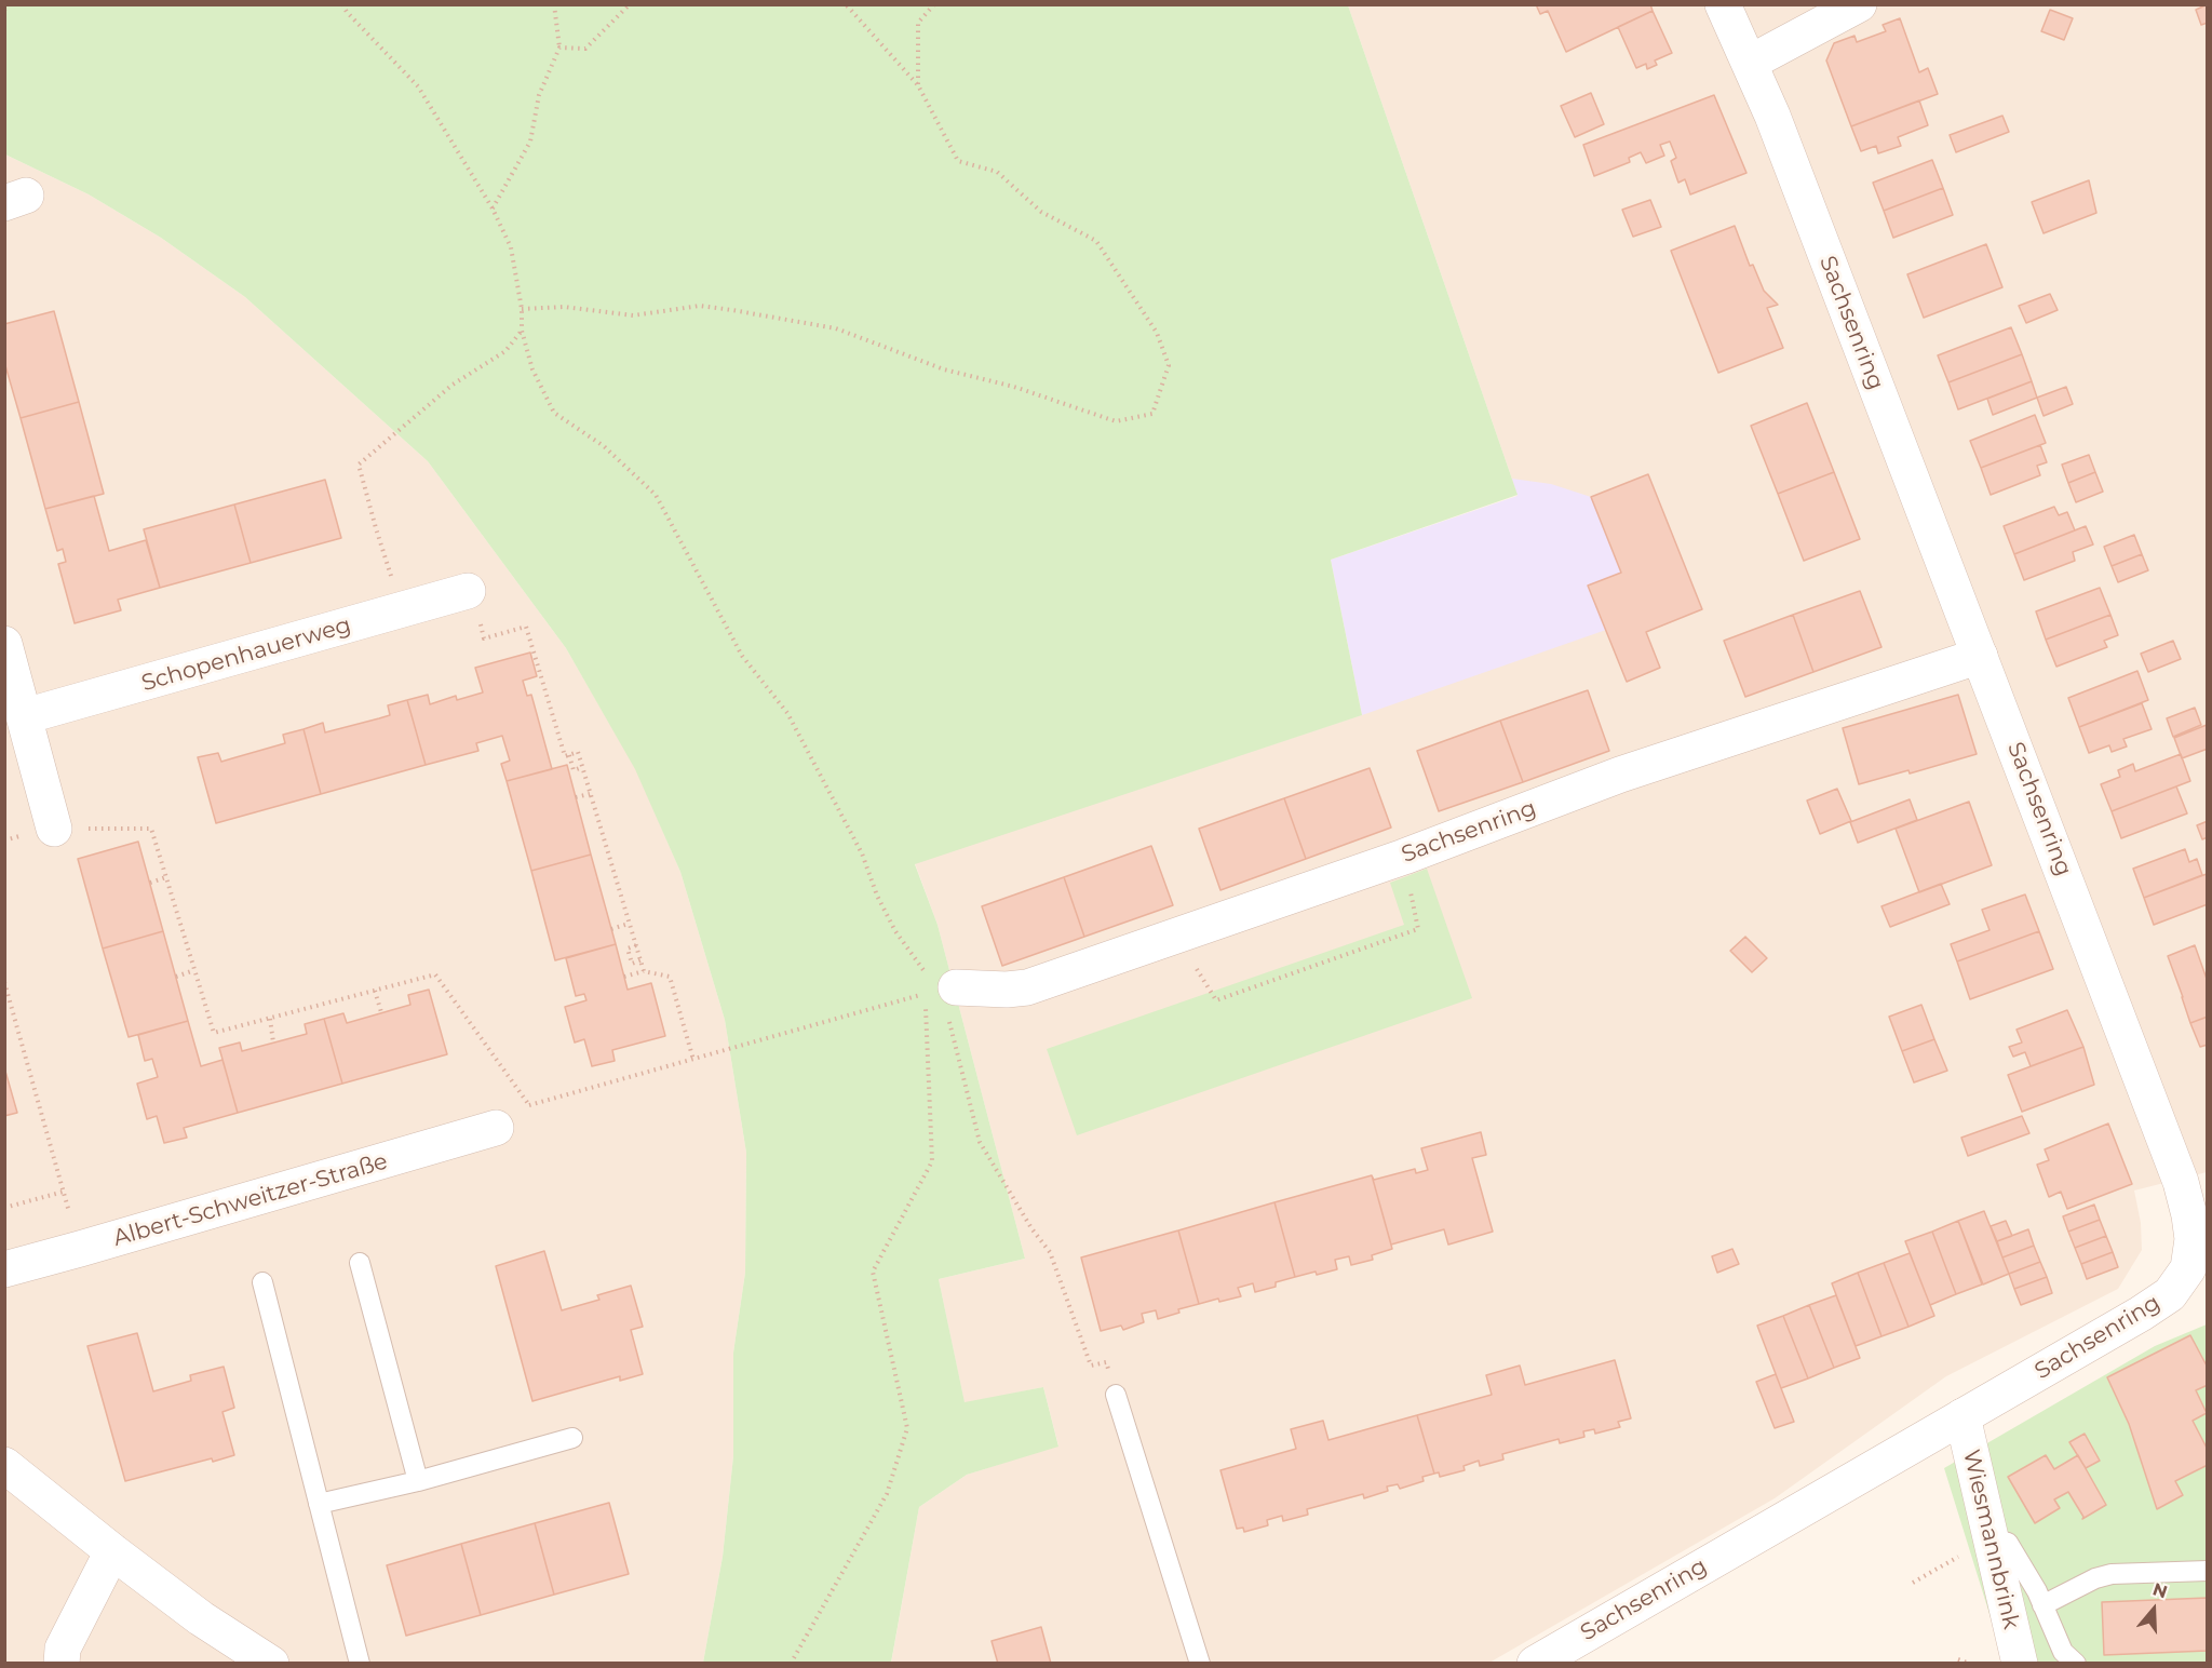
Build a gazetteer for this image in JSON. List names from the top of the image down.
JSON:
{
  "streets": {
    "street": [
      "Sachsenring",
      "Schopenhauerweg",
      "Albert-Schweitzer-Straße",
      "Wiesmannbrink"
    ]
  },
  "crossings": [
    ["Sachsenring", "Wiesmannbrink"]
  ],
  "north": "top"
}
